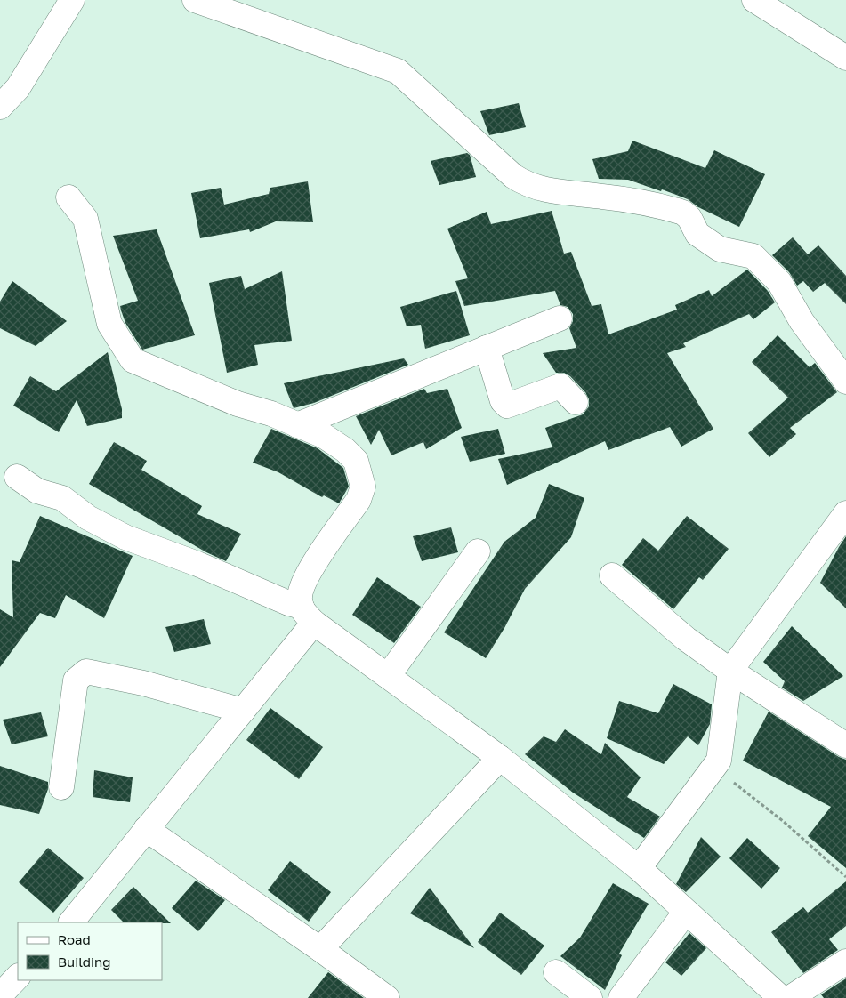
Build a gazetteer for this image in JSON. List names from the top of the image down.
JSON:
{
  "legend": ["Road", "Building"]
}
